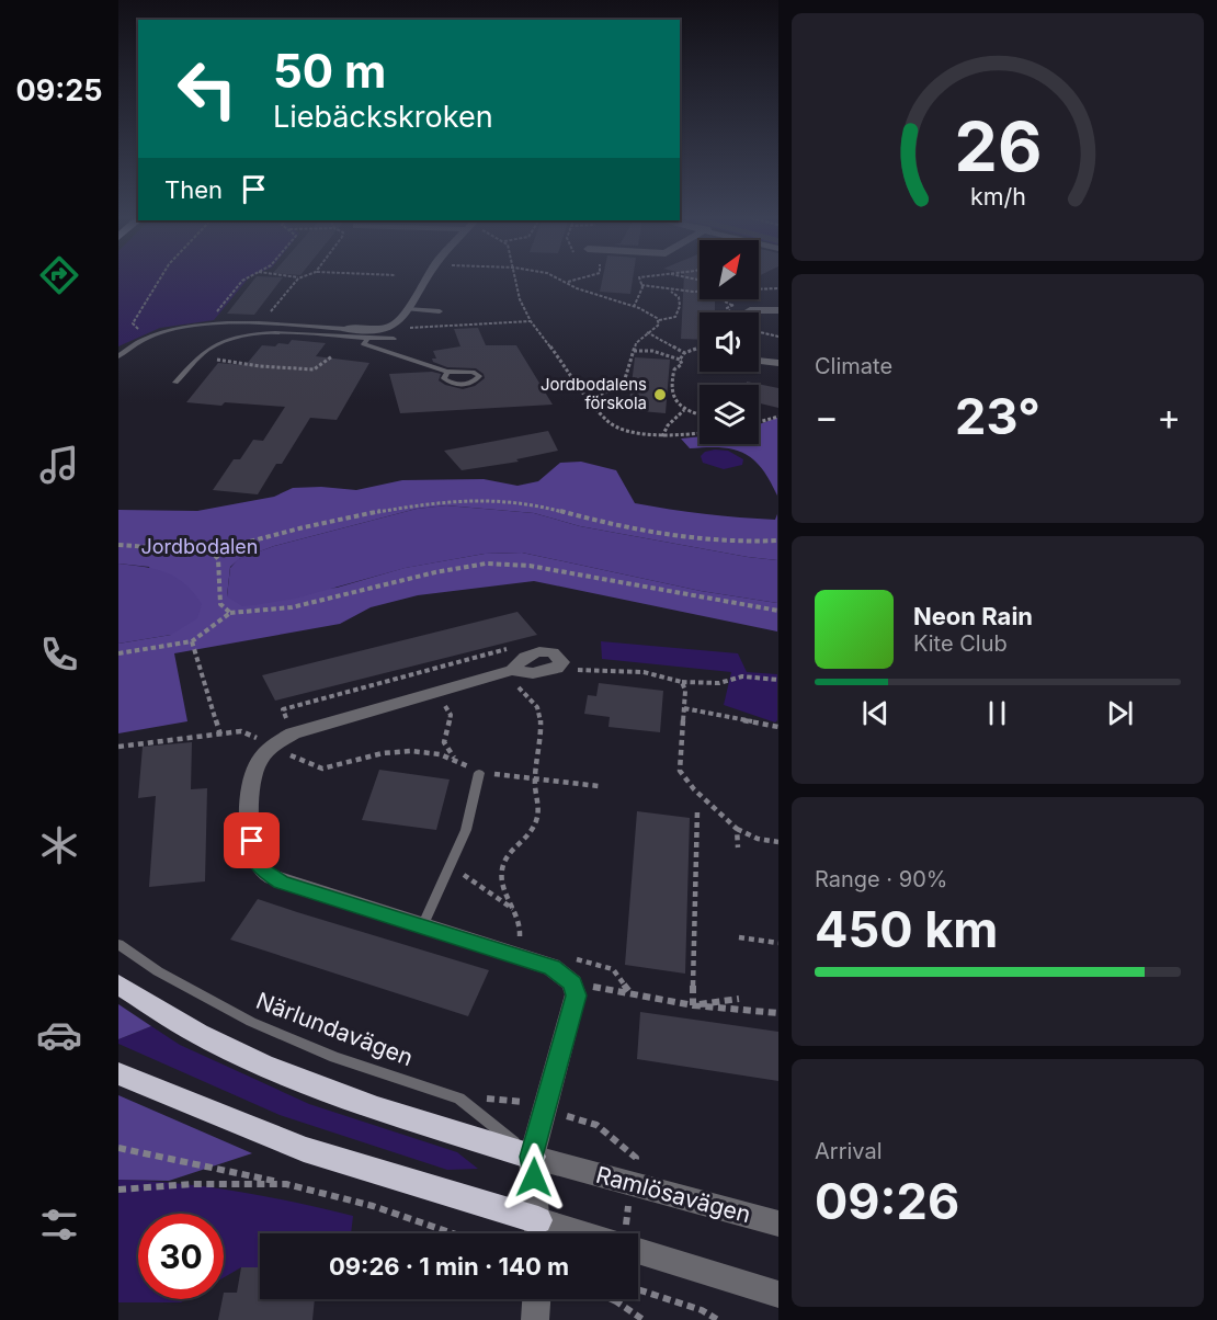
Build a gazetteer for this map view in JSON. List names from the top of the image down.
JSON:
{
  "streets": {
    "street": ["Ramlösavägen"],
    "lane": ["Närlundavägen"]
  },
  "crossings": [
    ["Närlundavägen", "Ramlösavägen"]
  ],
  "parks": ["Jordbodalen"],
  "places": ["Jordbodalens förskola"],
  "north": "top right",
  "page": {
    "tabs": "09:25",
    "turn": ["50 m", "Liebäckskroken"],
    "then": "Then",
    "tile": [
      "Climate",
      ["Range · 90%", "450 km"],
      ["Arrival", "09:26"]
    ],
    "heat": ["−", "23°", "+"],
    "song": ["Neon Rain", "Kite Club"],
    "limit": "30",
    "trip": "09:26 · 1 min · 140 m",
    "gauge": ["26", "km/h"]
  }
}
